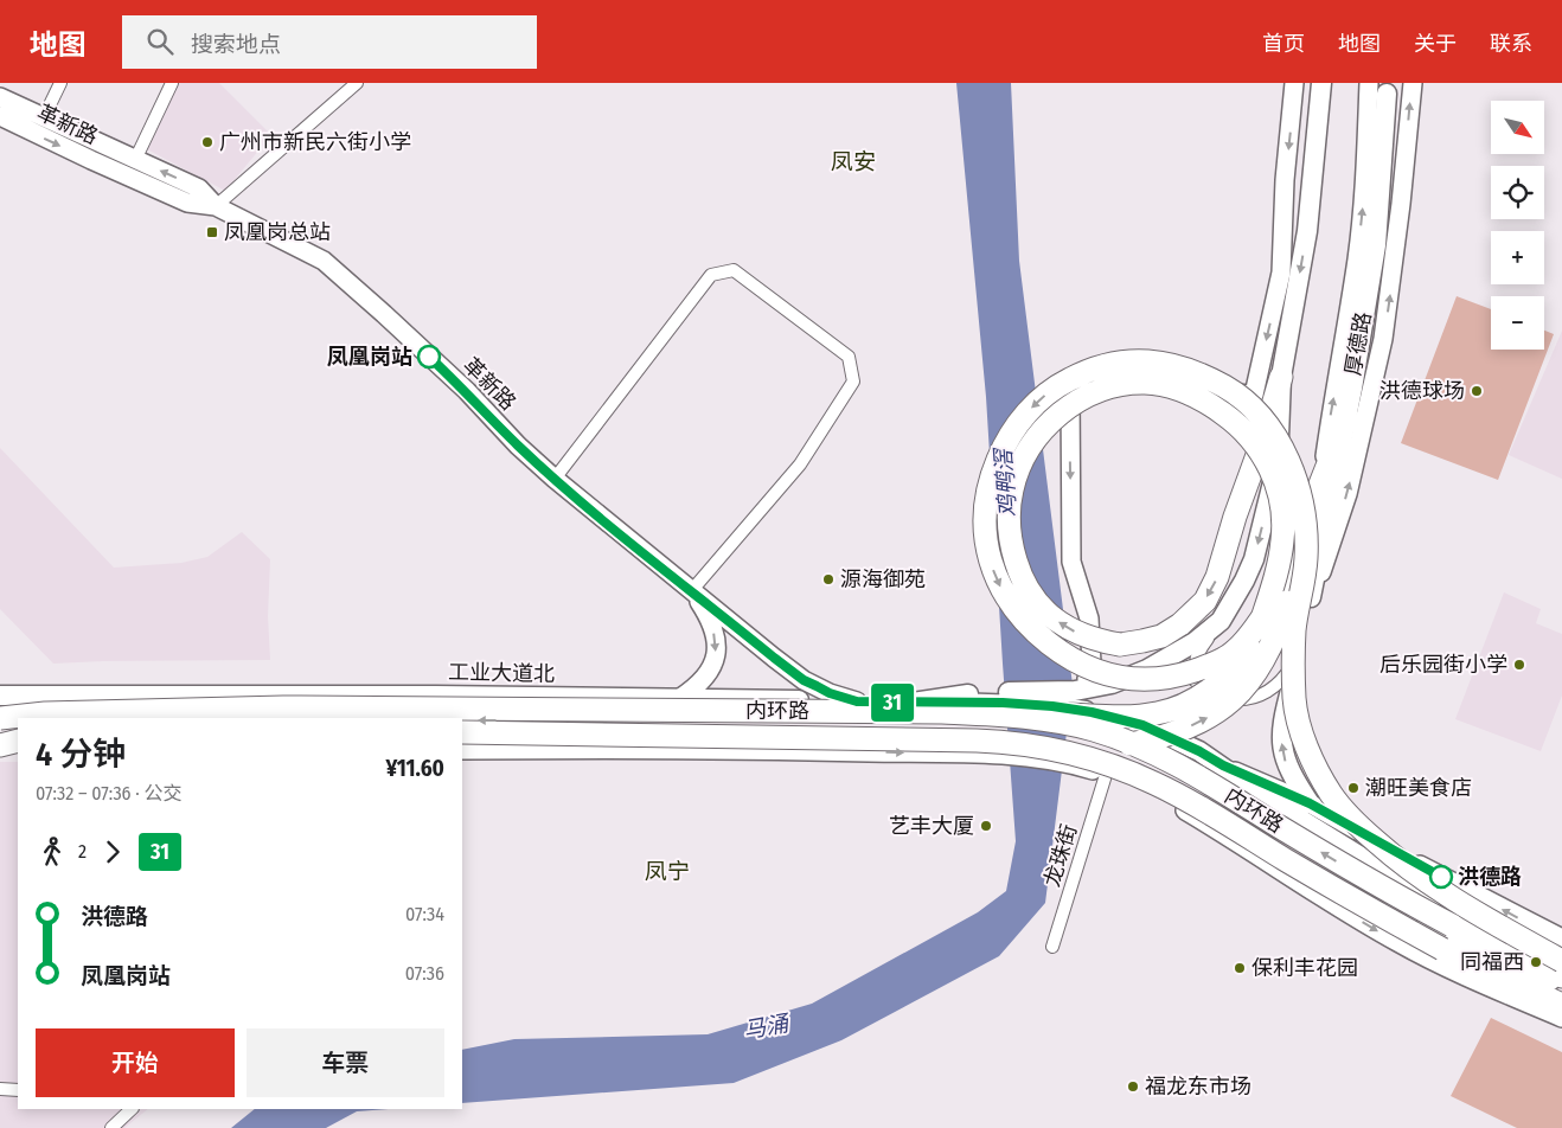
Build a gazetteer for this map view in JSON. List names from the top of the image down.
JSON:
{
  "streets": {
    "highway": ["内环路"],
    "main road": ["工业大道北"],
    "street": ["革新路", "厚德路", "龙珠街"]
  },
  "crossings": [
    ["革新路", "工业大道北"],
    ["工业大道北", "内环路"]
  ],
  "districts": ["凤安", "凤宁"],
  "water": ["鸡鸭滘", "马涌"],
  "places": {
    "other": [
      "广州市新民六街小学",
      "凤凰岗站",
      "洪德球场",
      "源海御苑",
      "后乐园街小学",
      "潮旺美食店",
      "艺丰大厦",
      "洪德路",
      "同福西",
      "保利丰花园",
      "福龙东市场"
    ],
    "transit": ["凤凰岗总站"]
  },
  "lines": ["bus line 31"],
  "north": "bottom right",
  "page": {
    "header": "地图",
    "search": "搜索地点",
    "nav": [
      "首页",
      "地图",
      "关于",
      "联系"
    ],
    "on_map": "31",
    "map_buttons": ["+", "−"],
    "heading": ["4 分钟", "07:32 – 07:36 · 公交", "¥11.60"],
    "legs": ["2", "31"],
    "list": [
      {
        "name": "洪德路",
        "value": "07:34"
      },
      {
        "name": "凤凰岗站",
        "value": "07:36"
      }
    ],
    "buttons": ["开始", "车票"]
  }
}
